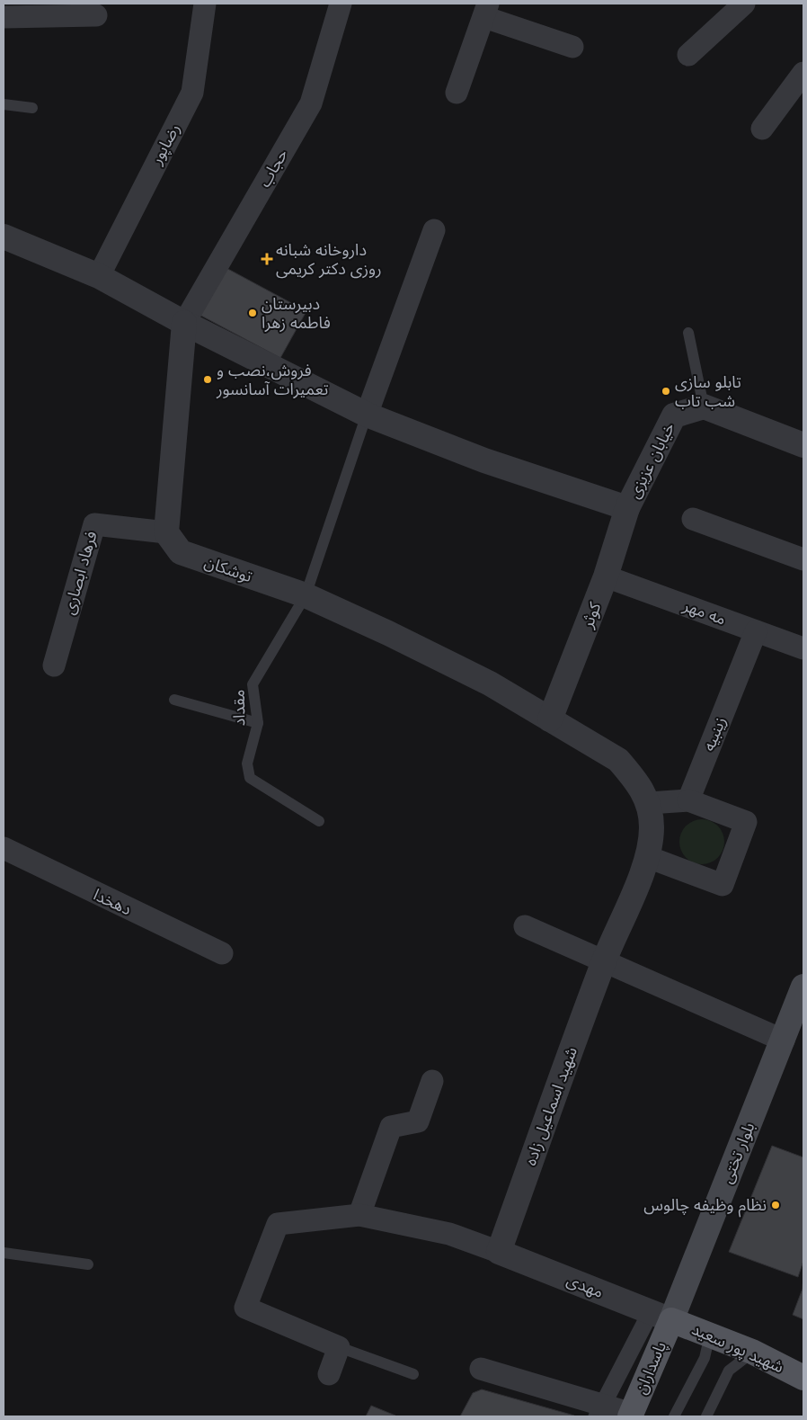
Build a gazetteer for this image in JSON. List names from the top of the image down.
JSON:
{
  "streets": {
    "main road": ["بلوار تختی", "شهید پور سعید", "پاسداران"],
    "street": [
      "رضاپور",
      "حجاب",
      "خیابان عزیزی",
      "توشکان",
      "فرهاد ابصاری",
      "مه مهر",
      "کوثر",
      "زینبیه",
      "دهخدا",
      "شهید اسماعیل زاده",
      "مهدی"
    ],
    "lane": ["مقداد"]
  },
  "crossings": [
    ["خیابان عزیزی", "کوثر"],
    ["توشکان", "فرهاد ابصاری"],
    ["توشکان", "کوثر"],
    ["توشکان", "مقداد"],
    ["مه مهر", "کوثر"],
    ["مه مهر", "زینبیه"],
    ["شهید اسماعیل زاده", "مهدی"],
    ["بلوار تختی", "مهدی"],
    ["بلوار تختی", "شهید پور سعید"],
    ["بلوار تختی", "پاسداران"],
    ["مهدی", "شهید پور سعید"],
    ["مهدی", "پاسداران"],
    ["شهید پور سعید", "پاسداران"]
  ],
  "places": {
    "health": ["داروخانه شبانه روزی دکتر کریمی"],
    "other": [
      "دبیرستان فاطمه زهرا",
      "فروش،نصب و تعمیرات آسانسور",
      "تابلو سازی شب تاب",
      "نظام وظیفه چالوس"
    ]
  }
}
